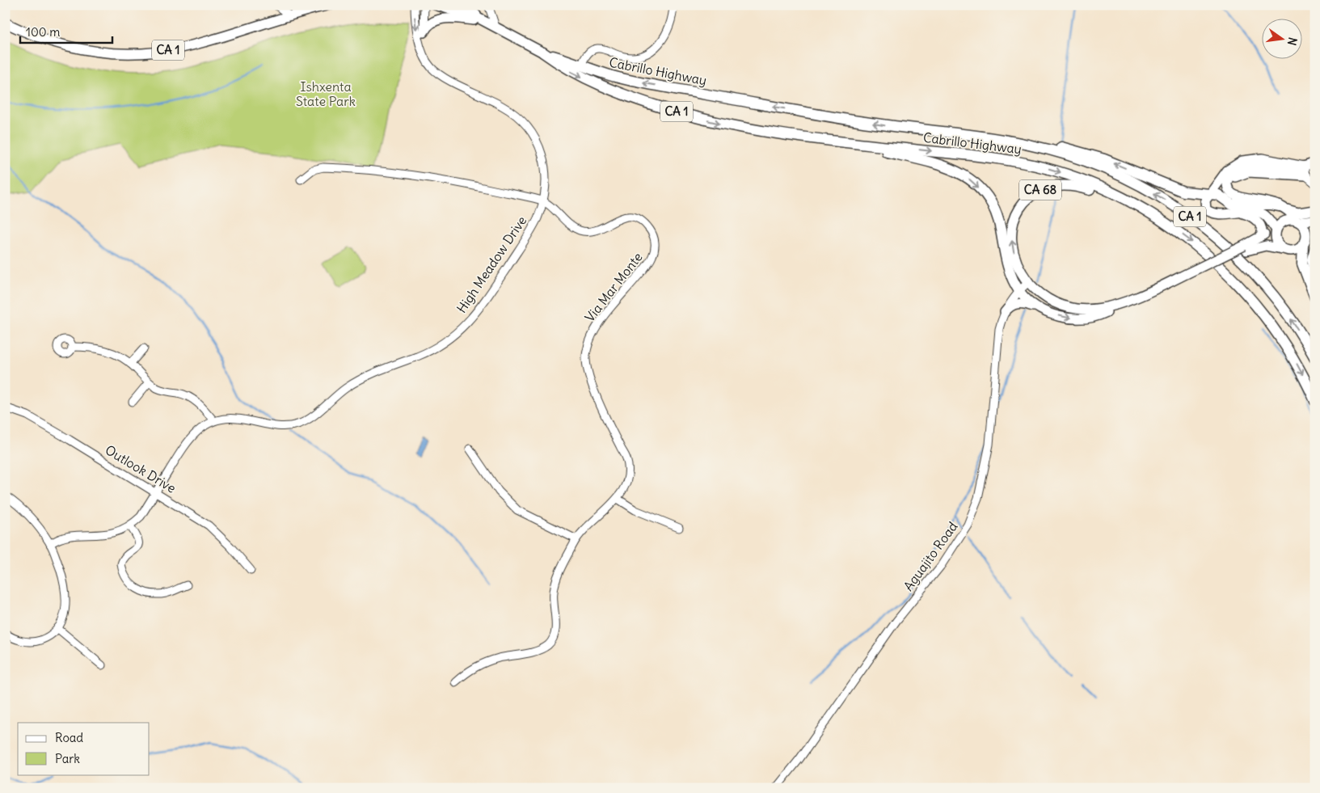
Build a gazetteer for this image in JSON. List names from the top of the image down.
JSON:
{
  "streets": {
    "highway": ["CA 1", "Cabrillo Highway", "CA 68"],
    "street": [
      "High Meadow Drive",
      "Via Mar Monte",
      "Outlook Drive",
      "Aguajito Road"
    ]
  },
  "crossings": [
    ["Cabrillo Highway", "CA 68"],
    ["CA 68", "Aguajito Road"],
    ["High Meadow Drive", "Via Mar Monte"],
    ["High Meadow Drive", "Outlook Drive"]
  ],
  "parks": ["Ishxenta State Park"],
  "legend": ["Road", "Park"],
  "scale_bar": "100 m",
  "north": "right"
}
